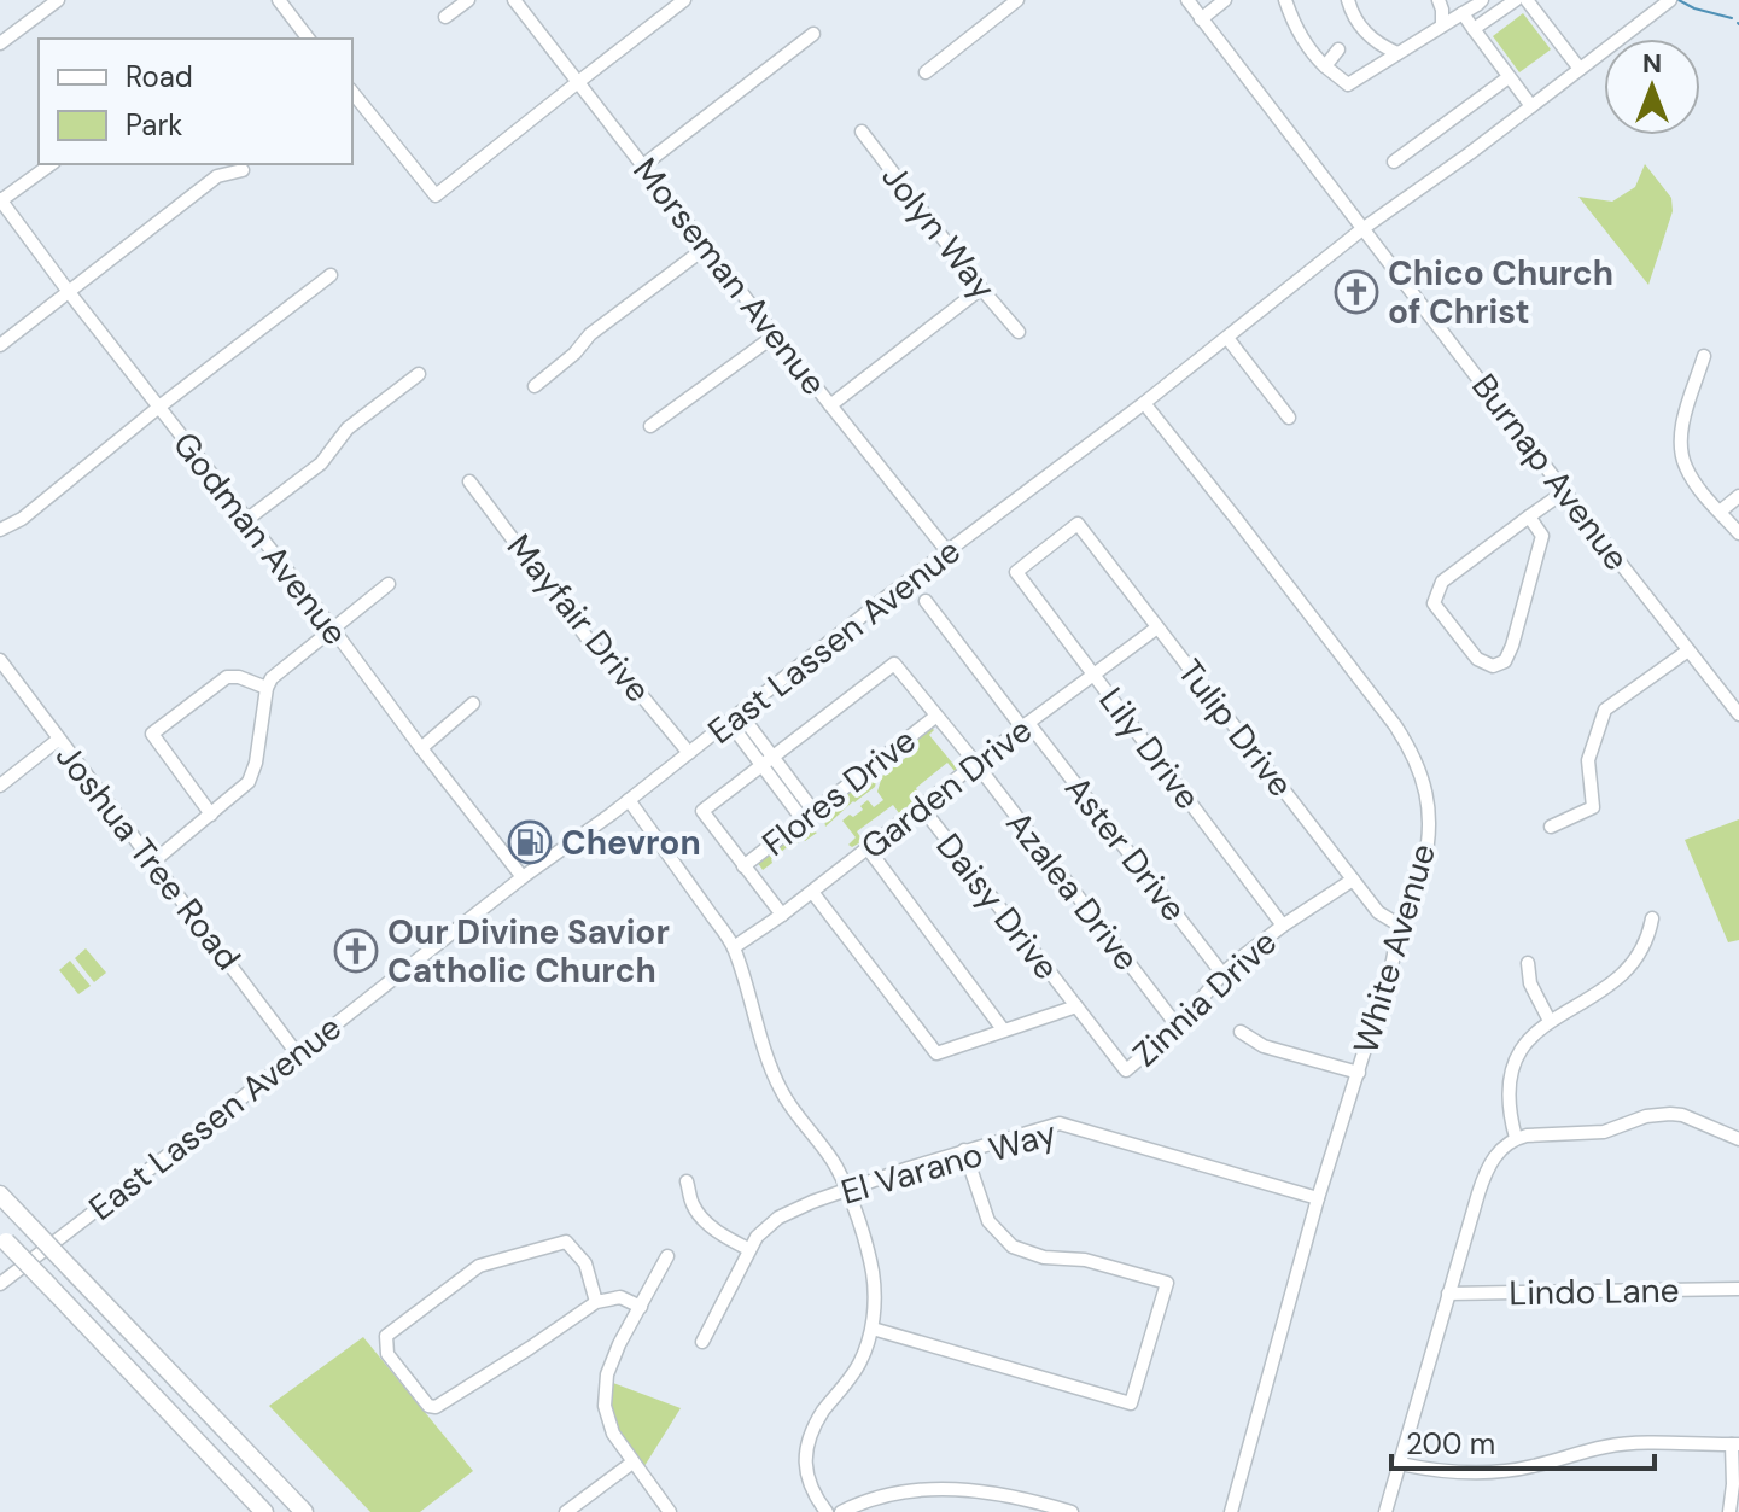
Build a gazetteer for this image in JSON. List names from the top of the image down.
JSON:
{
  "streets": {
    "street": [
      "Jolyn Way",
      "Morseman Avenue",
      "Burnap Avenue",
      "Godman Avenue",
      "Mayfair Drive",
      "East Lassen Avenue",
      "Tulip Drive",
      "Lily Drive",
      "Garden Drive",
      "Flores Drive",
      "Aster Drive",
      "Joshua Tree Road",
      "Azalea Drive",
      "Daisy Drive",
      "White Avenue",
      "Zinnia Drive",
      "El Varano Way",
      "Lindo Lane"
    ]
  },
  "crossings": [
    ["Morseman Avenue", "East Lassen Avenue"],
    ["Burnap Avenue", "East Lassen Avenue"],
    ["Godman Avenue", "East Lassen Avenue"],
    ["Mayfair Drive", "East Lassen Avenue"],
    ["East Lassen Avenue", "Joshua Tree Road"],
    ["East Lassen Avenue", "White Avenue"],
    ["Tulip Drive", "Lily Drive"],
    ["Tulip Drive", "Garden Drive"],
    ["Tulip Drive", "White Avenue"],
    ["Tulip Drive", "Zinnia Drive"],
    ["Lily Drive", "Garden Drive"],
    ["Lily Drive", "Zinnia Drive"],
    ["Garden Drive", "Aster Drive"],
    ["Garden Drive", "Azalea Drive"],
    ["Garden Drive", "Daisy Drive"],
    ["Flores Drive", "Azalea Drive"],
    ["Aster Drive", "Zinnia Drive"],
    ["Azalea Drive", "Zinnia Drive"],
    ["Daisy Drive", "Zinnia Drive"],
    ["White Avenue", "El Varano Way"]
  ],
  "places": {
    "church": ["Chico Church of Christ", "Our Divine Savior Catholic Church"],
    "fuel station": ["Chevron"]
  },
  "legend": ["Road", "Park"],
  "scale_bar": "200 m",
  "north": "top"
}
